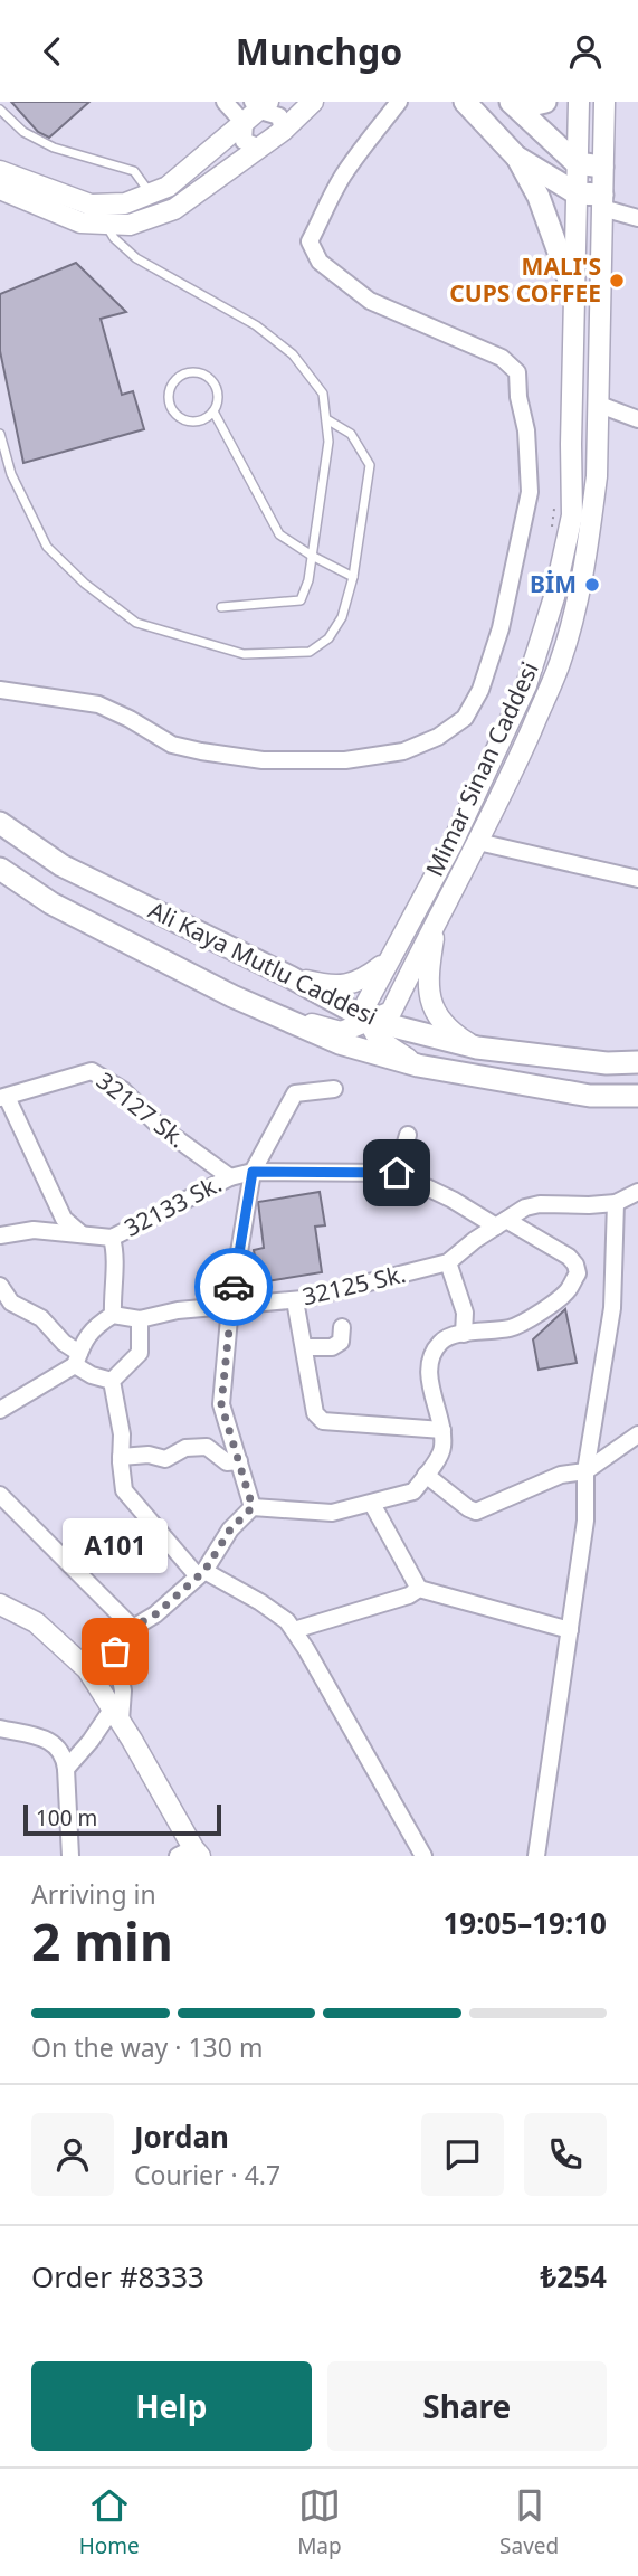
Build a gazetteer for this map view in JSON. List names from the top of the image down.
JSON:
{
  "streets": {
    "main road": ["Ali Kaya Mutlu Caddesi"],
    "street": [
      "Mimar Sinan Caddesi",
      "32127 Sk.",
      "32133 Sk.",
      "32125 Sk."
    ]
  },
  "crossings": [
    ["Mimar Sinan Caddesi", "Ali Kaya Mutlu Caddesi"],
    ["32127 Sk.", "32133 Sk."]
  ],
  "places": ["MALI'S CUPS COFFEE", "BİM", "A101"],
  "scale_bar": "100 m",
  "page": {
    "header": "Munchgo",
    "bubble": "A101",
    "scale": "100 m",
    "heading": ["2 min", "Arriving in", "19:05–19:10"],
    "panel": [
      "Jordan",
      "Courier · 4.7",
      "Order #8333",
      "₺254"
    ],
    "bar": "On the way · 130 m",
    "buttons": ["Help", "Share"],
    "tabs": ["Home", "Map", "Saved"]
  }
}
